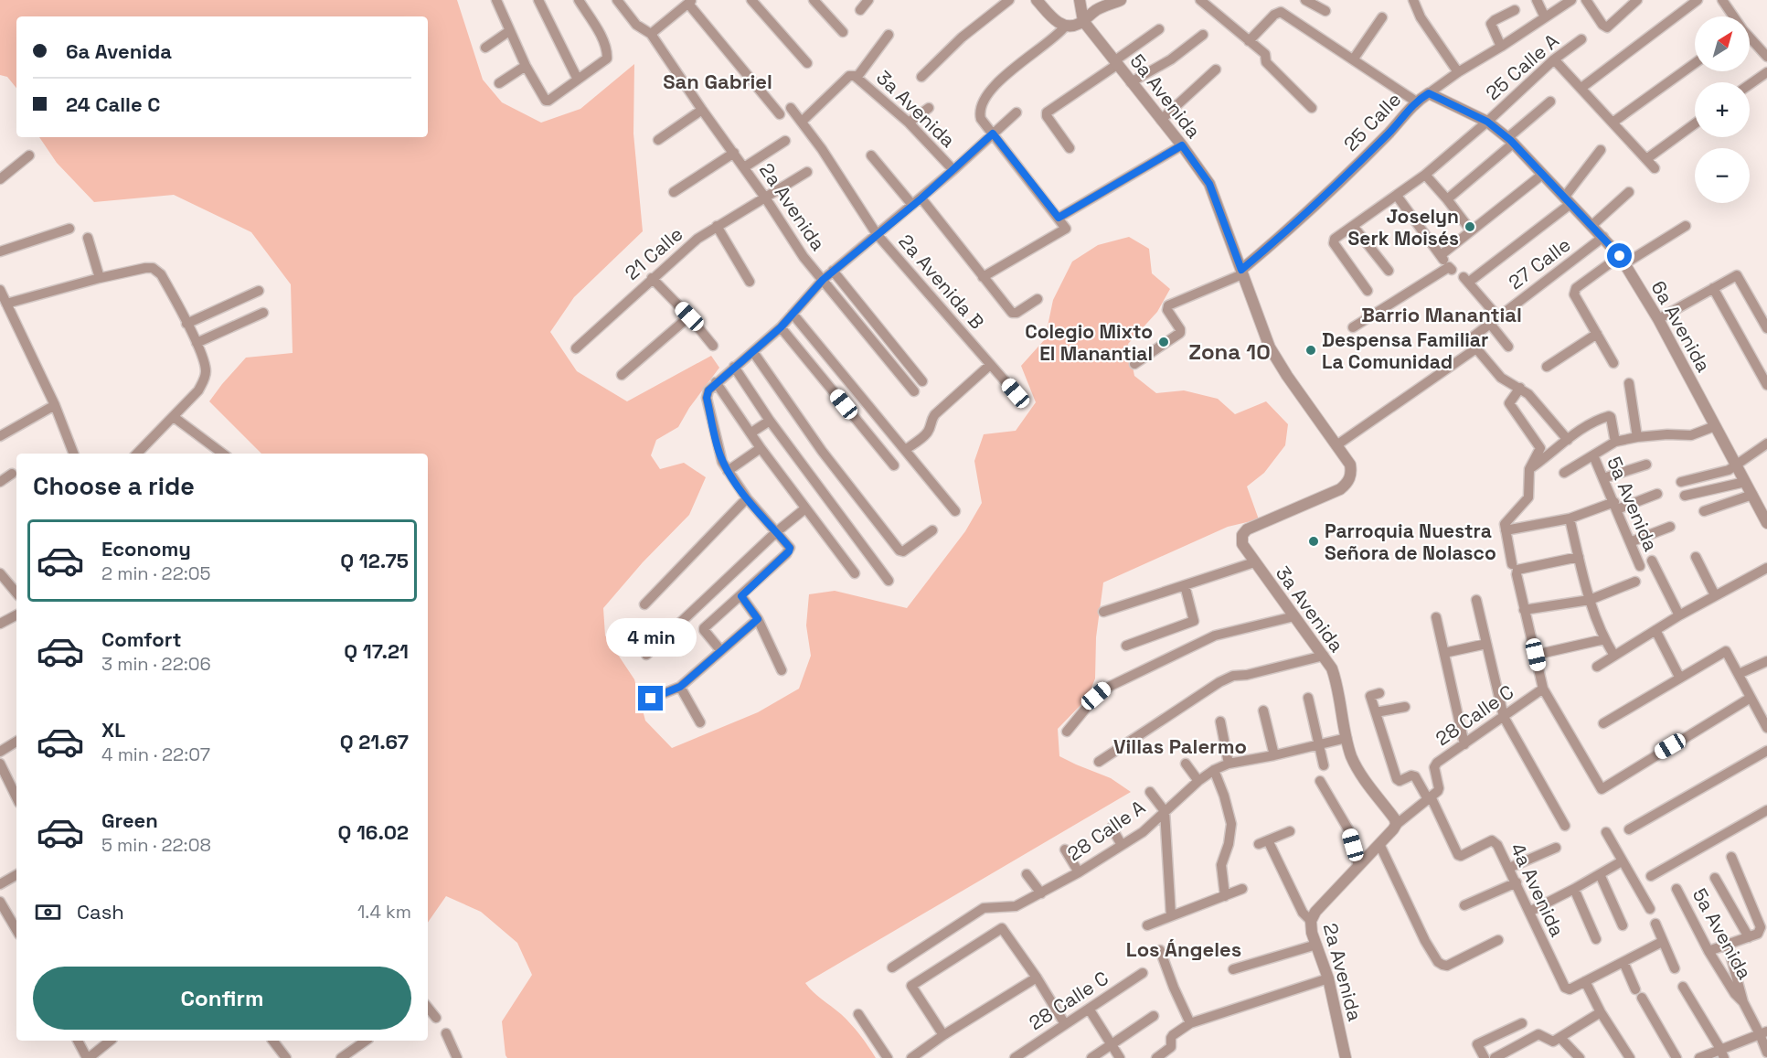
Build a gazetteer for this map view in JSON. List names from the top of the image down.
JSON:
{
  "streets": {
    "street": [
      "25 Calle A",
      "5a Avenida",
      "3a Avenida",
      "25 Calle",
      "2a Avenida",
      "21 Calle",
      "27 Calle",
      "2a Avenida B",
      "6a Avenida",
      "28 Calle C",
      "28 Calle A",
      "4a Avenida"
    ]
  },
  "crossings": [
    ["25 Calle A", "6a Avenida"],
    ["5a Avenida", "3a Avenida"],
    ["5a Avenida", "25 Calle"],
    ["5a Avenida", "27 Calle"],
    ["3a Avenida", "28 Calle A"],
    ["25 Calle", "6a Avenida"],
    ["2a Avenida", "21 Calle"],
    ["27 Calle", "6a Avenida"],
    ["28 Calle C", "4a Avenida"]
  ],
  "districts": [
    "San Gabriel",
    "Barrio Manantial",
    "Zona 10",
    "Villas Palermo",
    "Los Ángeles"
  ],
  "places": [
    "Joselyn Serk Moisés",
    "Colegio Mixto El Manantial",
    "Despensa Familiar La Comunidad",
    "Parroquia Nuestra Señora de Nolasco"
  ],
  "north": "top right",
  "page": {
    "map_buttons": ["+", "−"],
    "banner": ["6a Avenida", "24 Calle C"],
    "heading": "Choose a ride",
    "list": [
      {
        "name": "Economy",
        "note": "2 min · 22:05",
        "value": "Q 12.75"
      },
      {
        "name": "Comfort",
        "note": "3 min · 22:06",
        "value": "Q 17.21"
      },
      {
        "name": "XL",
        "note": "4 min · 22:07",
        "value": "Q 21.67"
      },
      {
        "name": "Green",
        "note": "5 min · 22:08",
        "value": "Q 16.02"
      }
    ],
    "bubble": "4 min",
    "pay": ["Cash", "1.4 km"],
    "buttons": "Confirm"
  }
}
